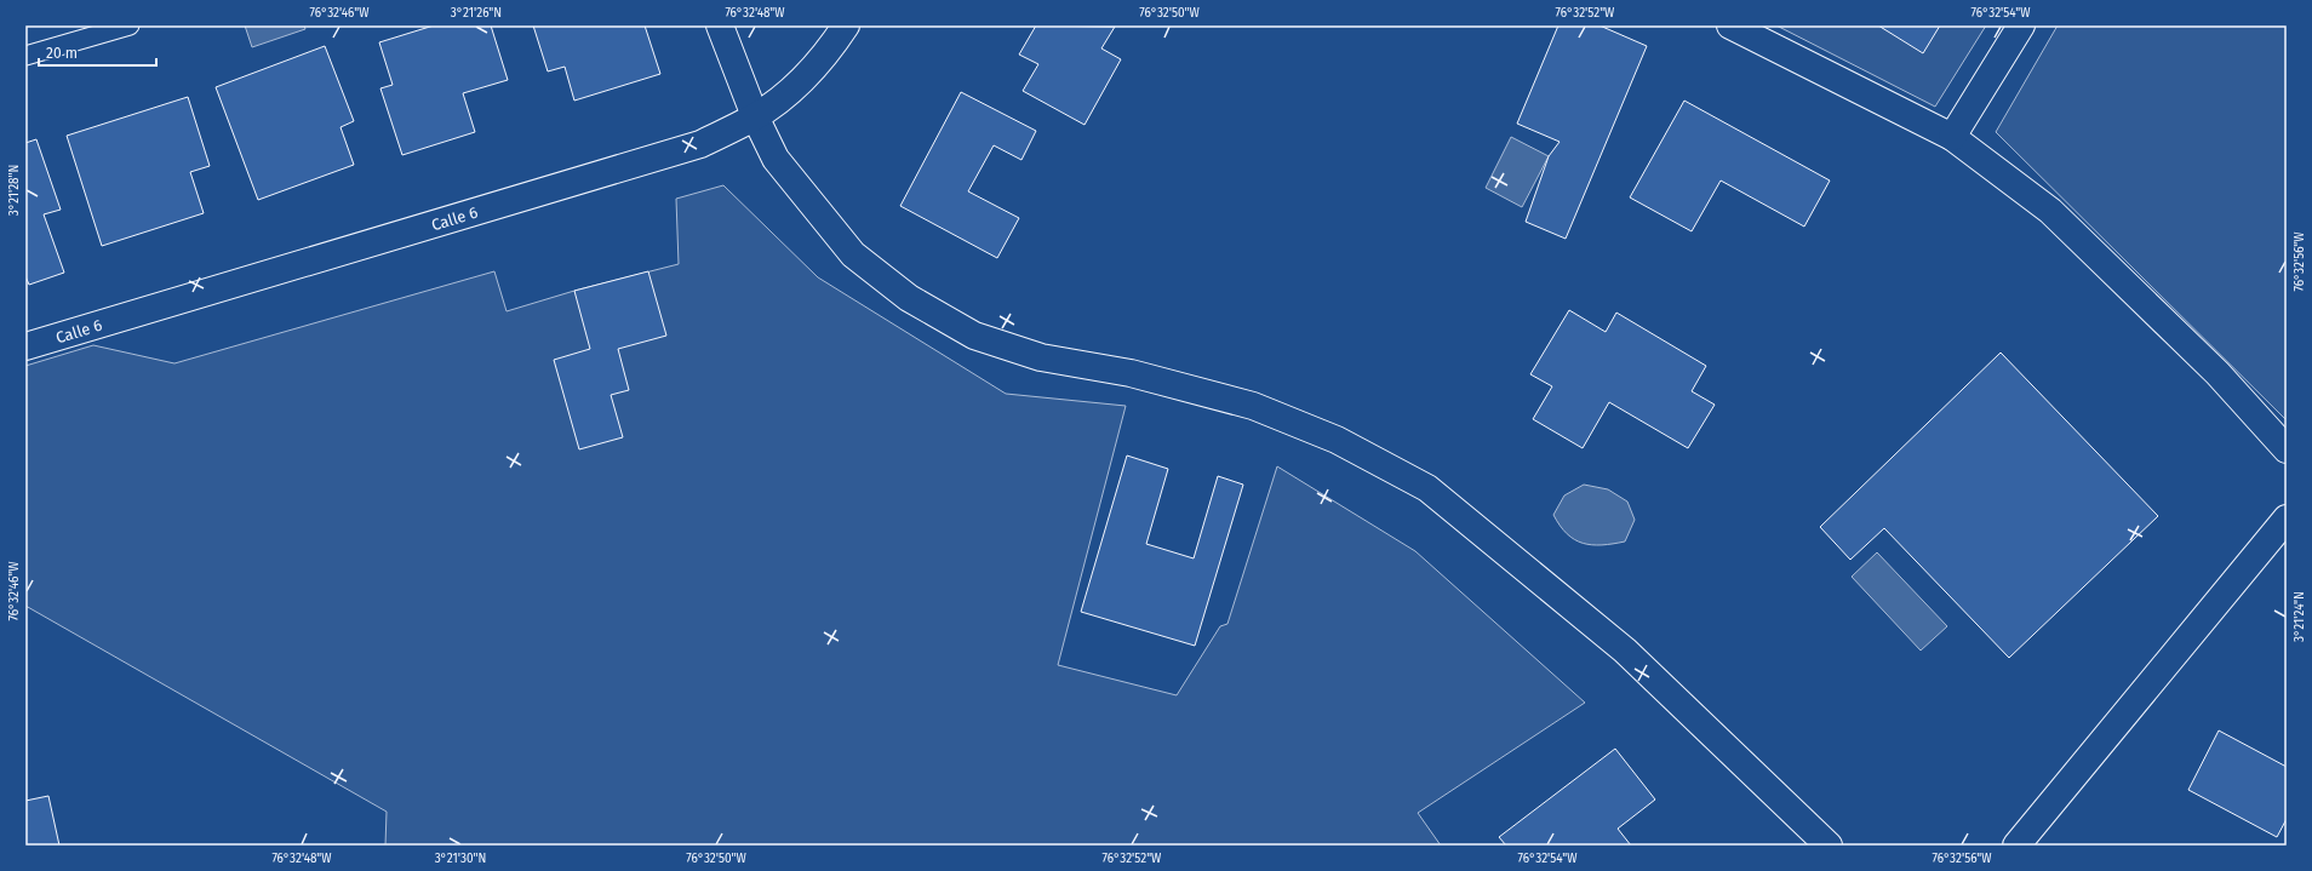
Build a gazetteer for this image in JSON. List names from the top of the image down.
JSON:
{
  "streets": {
    "street": ["Calle 6"]
  },
  "scale_bar": "20 m",
  "coordinates": [
    "76°32'46\"W",
    "3°21'26\"N",
    "76°32'48\"W",
    "76°32'50\"W",
    "76°32'52\"W",
    "76°32'54\"W",
    "3°21'28\"N",
    "76°32'56\"W",
    "3°21'24\"N",
    "3°21'30\"N"
  ]
}
